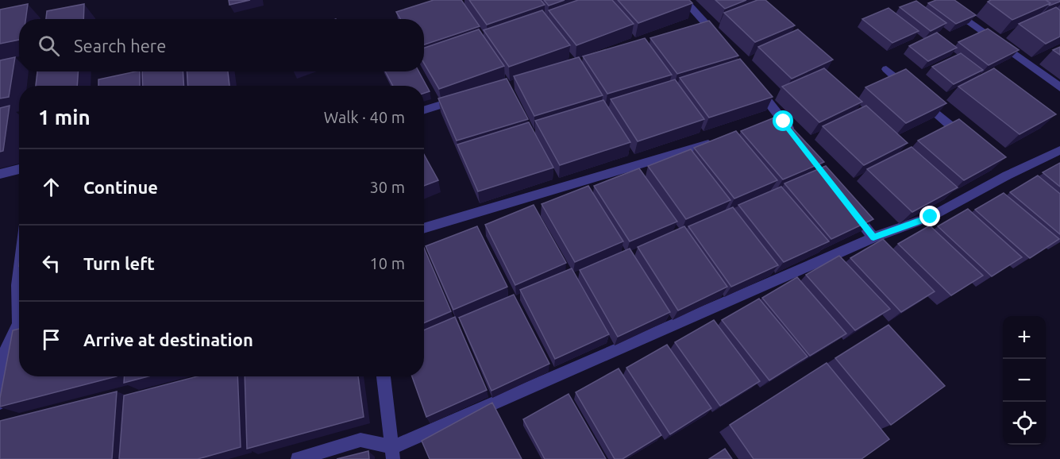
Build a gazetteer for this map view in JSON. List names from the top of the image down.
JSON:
{
  "page": {
    "search": "Search here",
    "heading": ["1 min", "Walk · 40 m"],
    "list": [
      ["Continue", "30 m"],
      ["Turn left", "10 m"],
      "Arrive at destination"
    ],
    "map_buttons": ["+", "−"]
  }
}
